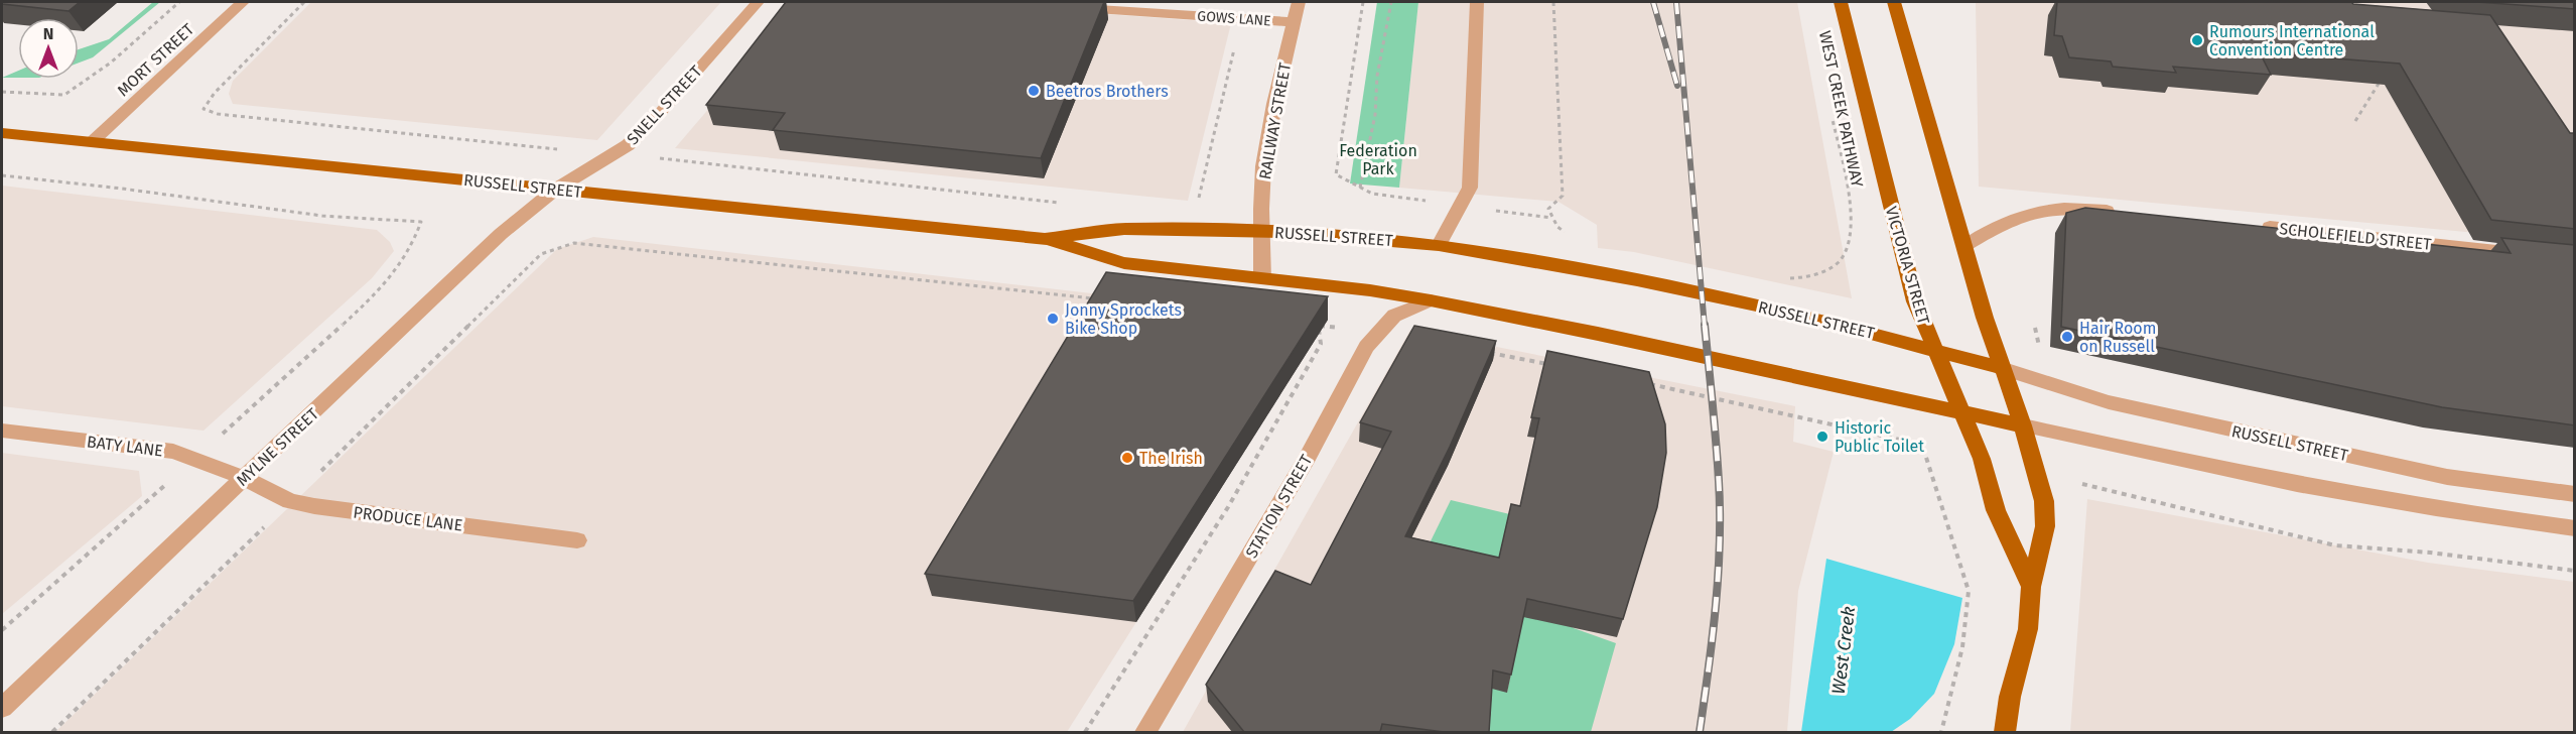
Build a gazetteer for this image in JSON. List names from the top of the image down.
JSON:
{
  "streets": {
    "main road": ["RUSSELL STREET", "VICTORIA STREET"],
    "street": [
      "GOWS LANE",
      "MORT STREET",
      "SNELL STREET",
      "RAILWAY STREET",
      "SCHOLEFIELD STREET",
      "BATY LANE",
      "MYLNE STREET",
      "STATION STREET",
      "PRODUCE LANE"
    ],
    "path": ["WEST CREEK PATHWAY"]
  },
  "crossings": [
    ["GOWS LANE", "RAILWAY STREET"],
    ["MORT STREET", "RUSSELL STREET"],
    ["SNELL STREET", "RUSSELL STREET"],
    ["SNELL STREET", "MYLNE STREET"],
    ["RAILWAY STREET", "RUSSELL STREET"],
    ["RUSSELL STREET", "VICTORIA STREET"],
    ["RUSSELL STREET", "MYLNE STREET"],
    ["RUSSELL STREET", "STATION STREET"],
    ["BATY LANE", "MYLNE STREET"],
    ["BATY LANE", "PRODUCE LANE"],
    ["MYLNE STREET", "PRODUCE LANE"]
  ],
  "water": ["West Creek"],
  "parks": ["Federation Park"],
  "places": [
    "Rumours International Convention Centre",
    "Beetros Brothers",
    "Jonny Sprockets Bike Shop",
    "Hair Room on Russell",
    "Historic Public Toilet",
    "The Irish"
  ],
  "north": "top"
}
